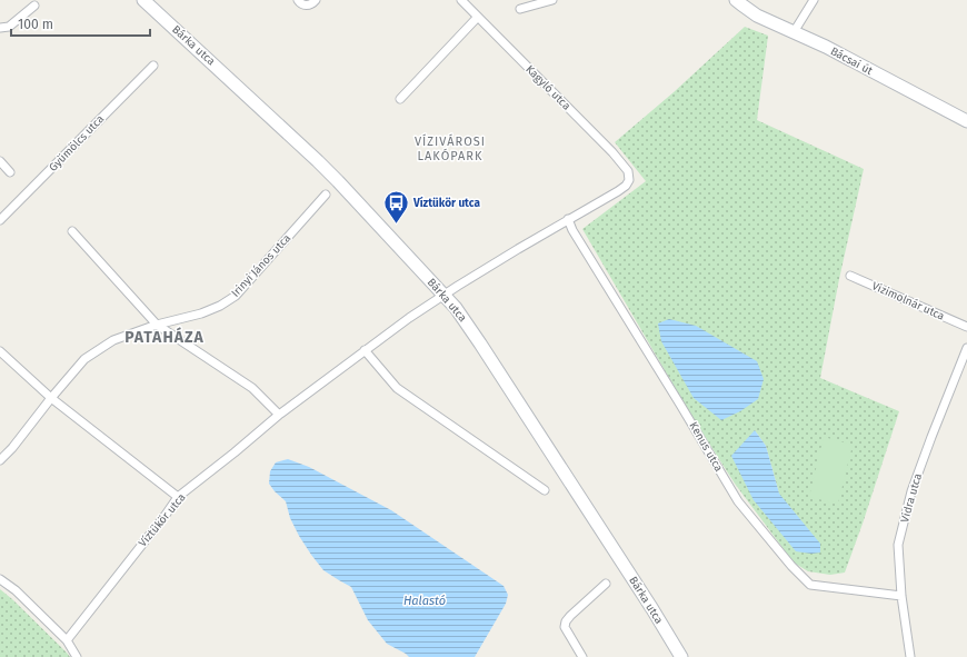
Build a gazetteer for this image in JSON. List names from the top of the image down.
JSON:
{
  "streets": {
    "street": [
      "Bárka utca",
      "Bácsai út",
      "Kagyló utca",
      "Gyümölcs utca",
      "Irinyi János utca",
      "Vizimolnár utca",
      "Kenus utca",
      "Vidra utca",
      "Víztükör utca"
    ]
  },
  "crossings": [
    ["Bárka utca", "Víztükör utca"],
    ["Kagyló utca", "Víztükör utca"],
    ["Kenus utca", "Vidra utca"],
    ["Kenus utca", "Víztükör utca"]
  ],
  "districts": ["VÍZIVÁROSI LAKÓPARK", "PATAHÁZA"],
  "water": ["Halastó"],
  "places": {
    "bus stop": ["Víztükör utca"]
  },
  "scale_bar": "100 m"
}
